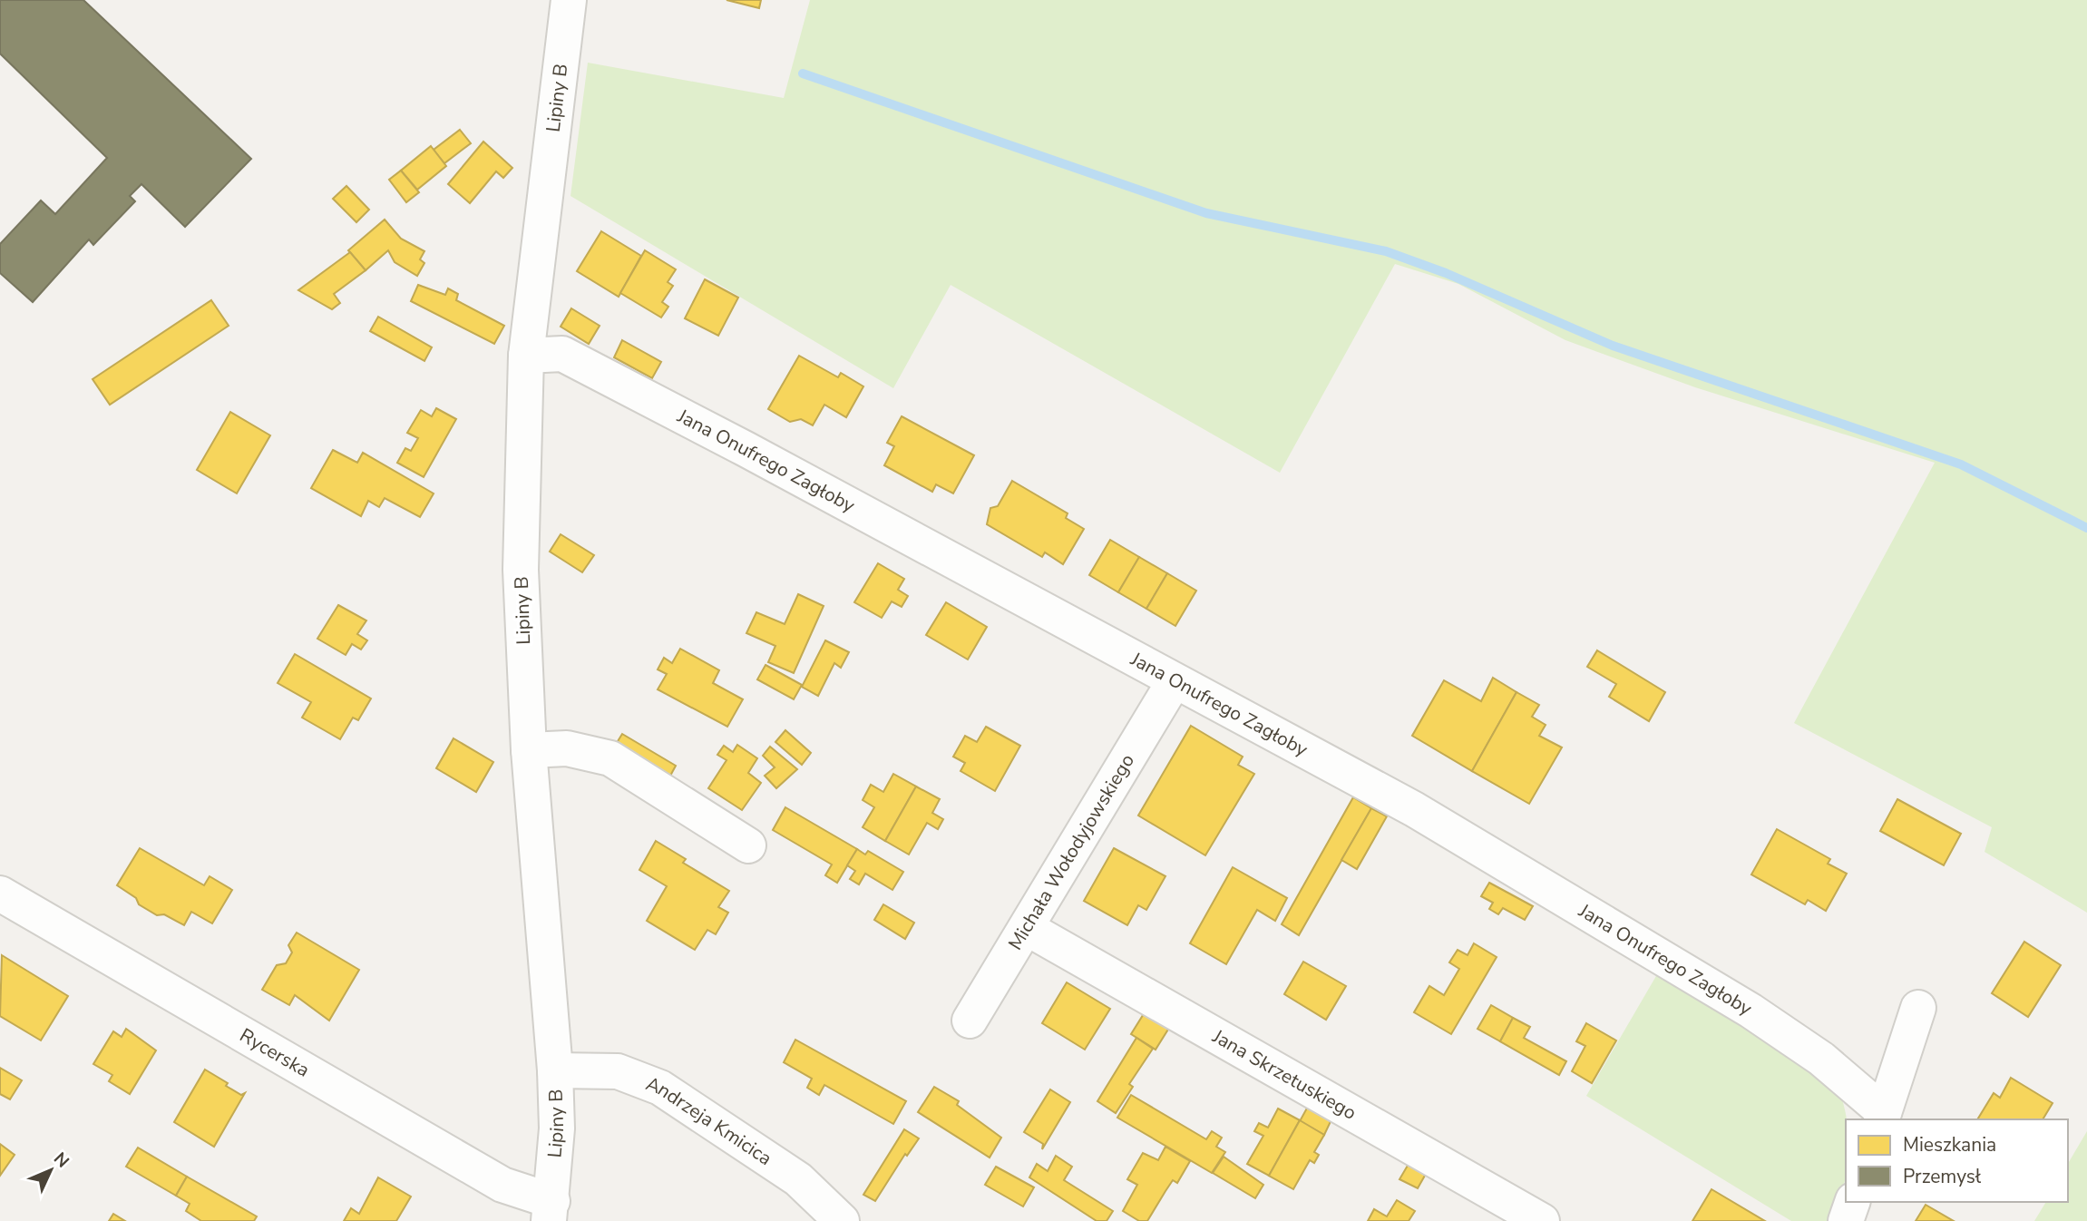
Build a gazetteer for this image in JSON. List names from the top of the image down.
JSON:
{
  "streets": {
    "street": [
      "Lipiny B",
      "Jana Onufrego Zagłoby",
      "Michała Wołodyjowskiego",
      "Rycerska",
      "Jana Skrzetuskiego",
      "Andrzeja Kmicica"
    ]
  },
  "crossings": [
    ["Lipiny B", "Jana Onufrego Zagłoby"],
    ["Lipiny B", "Rycerska"],
    ["Lipiny B", "Andrzeja Kmicica"],
    ["Jana Onufrego Zagłoby", "Michała Wołodyjowskiego"],
    ["Michała Wołodyjowskiego", "Jana Skrzetuskiego"]
  ],
  "legend": ["Mieszkania", "Przemysł"],
  "north": "top right"
}
